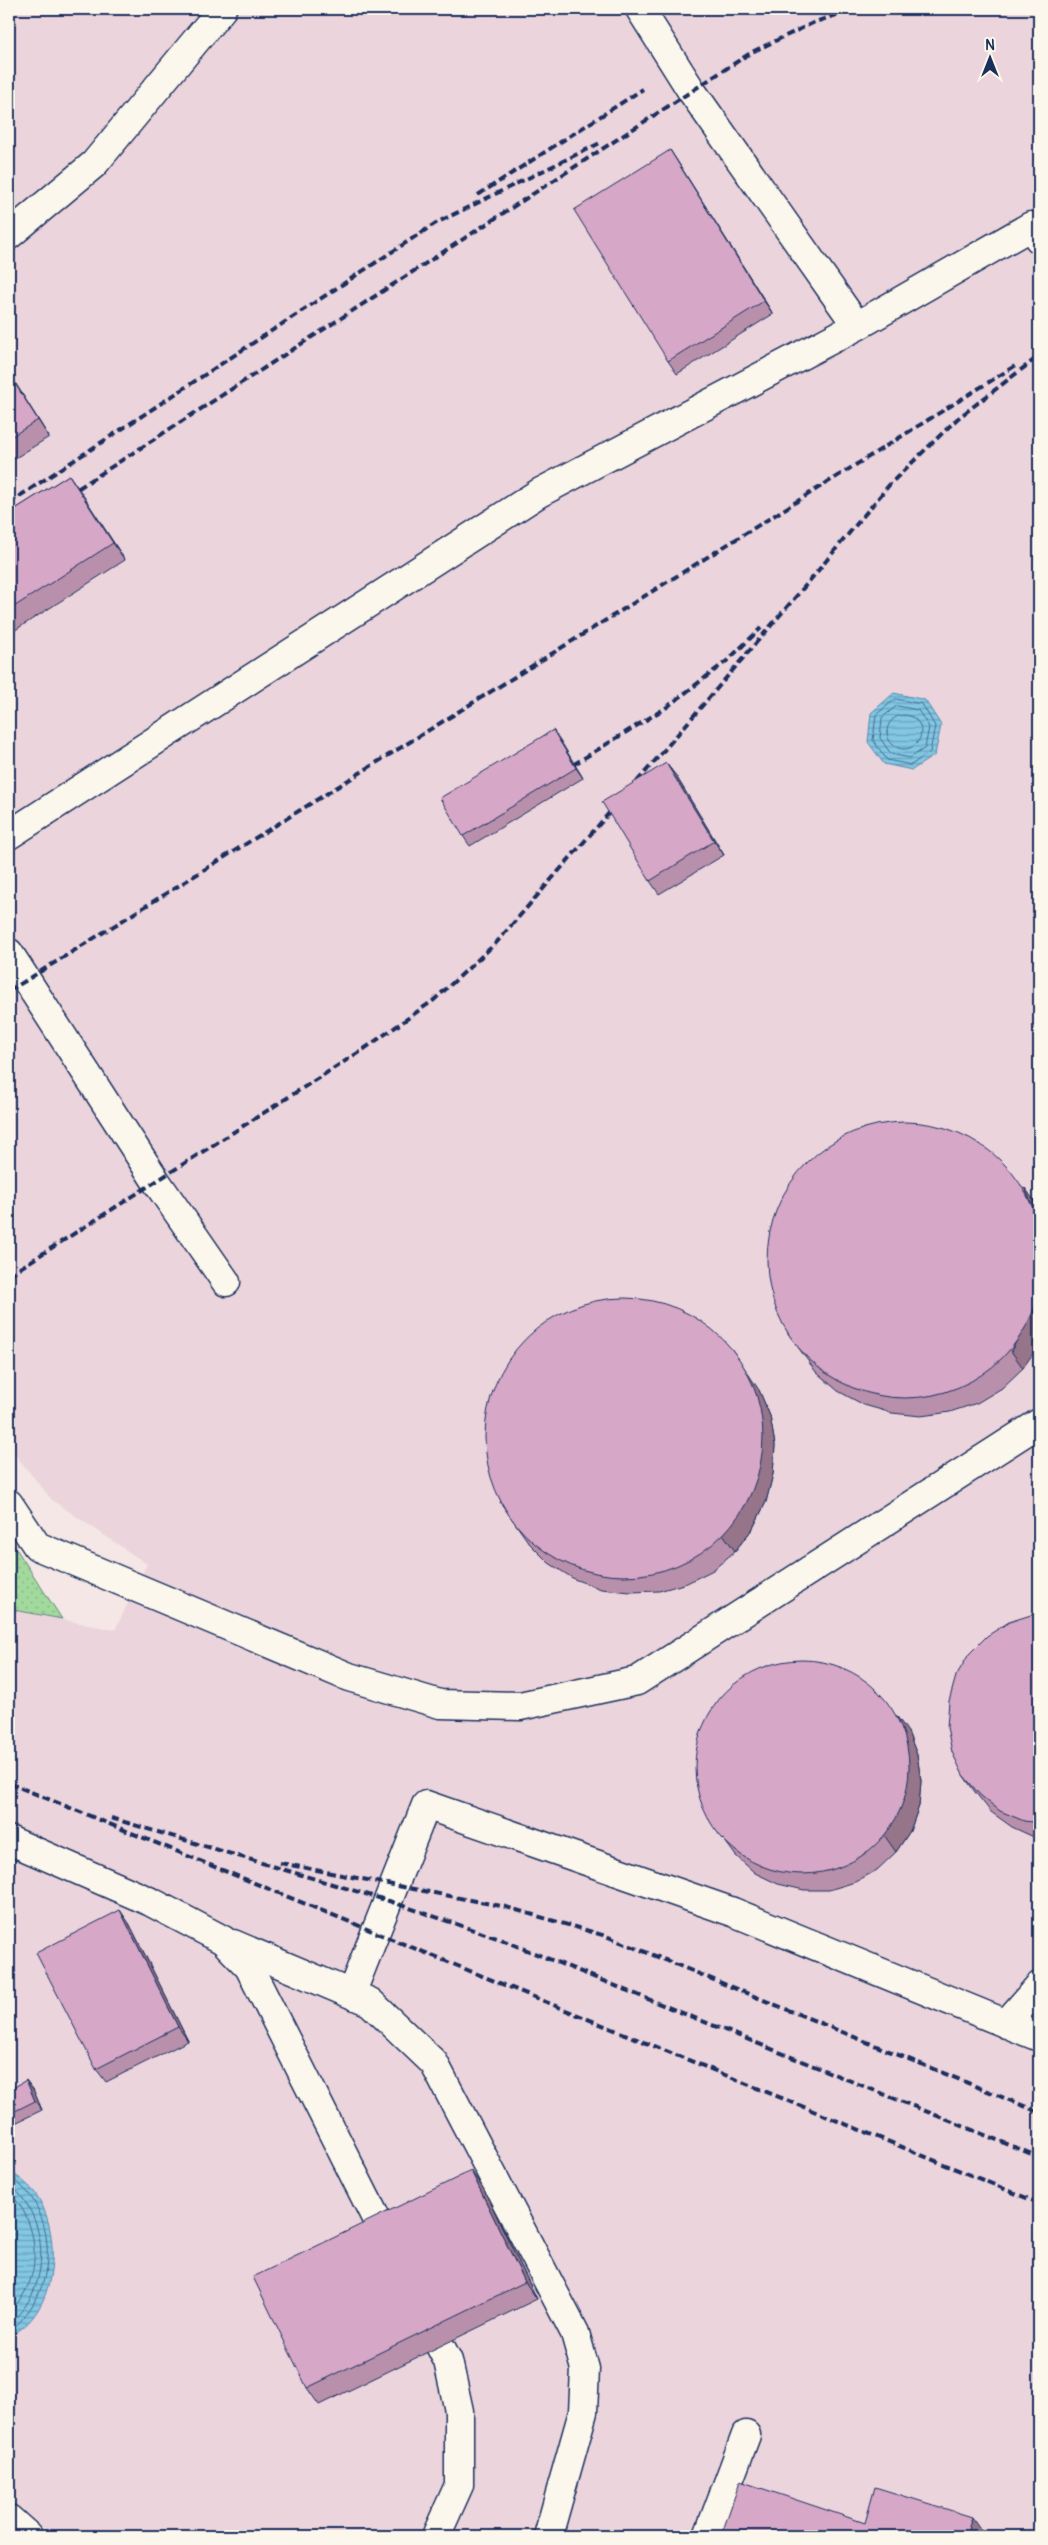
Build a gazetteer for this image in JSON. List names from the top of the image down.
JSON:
{
  "north": "top"
}
